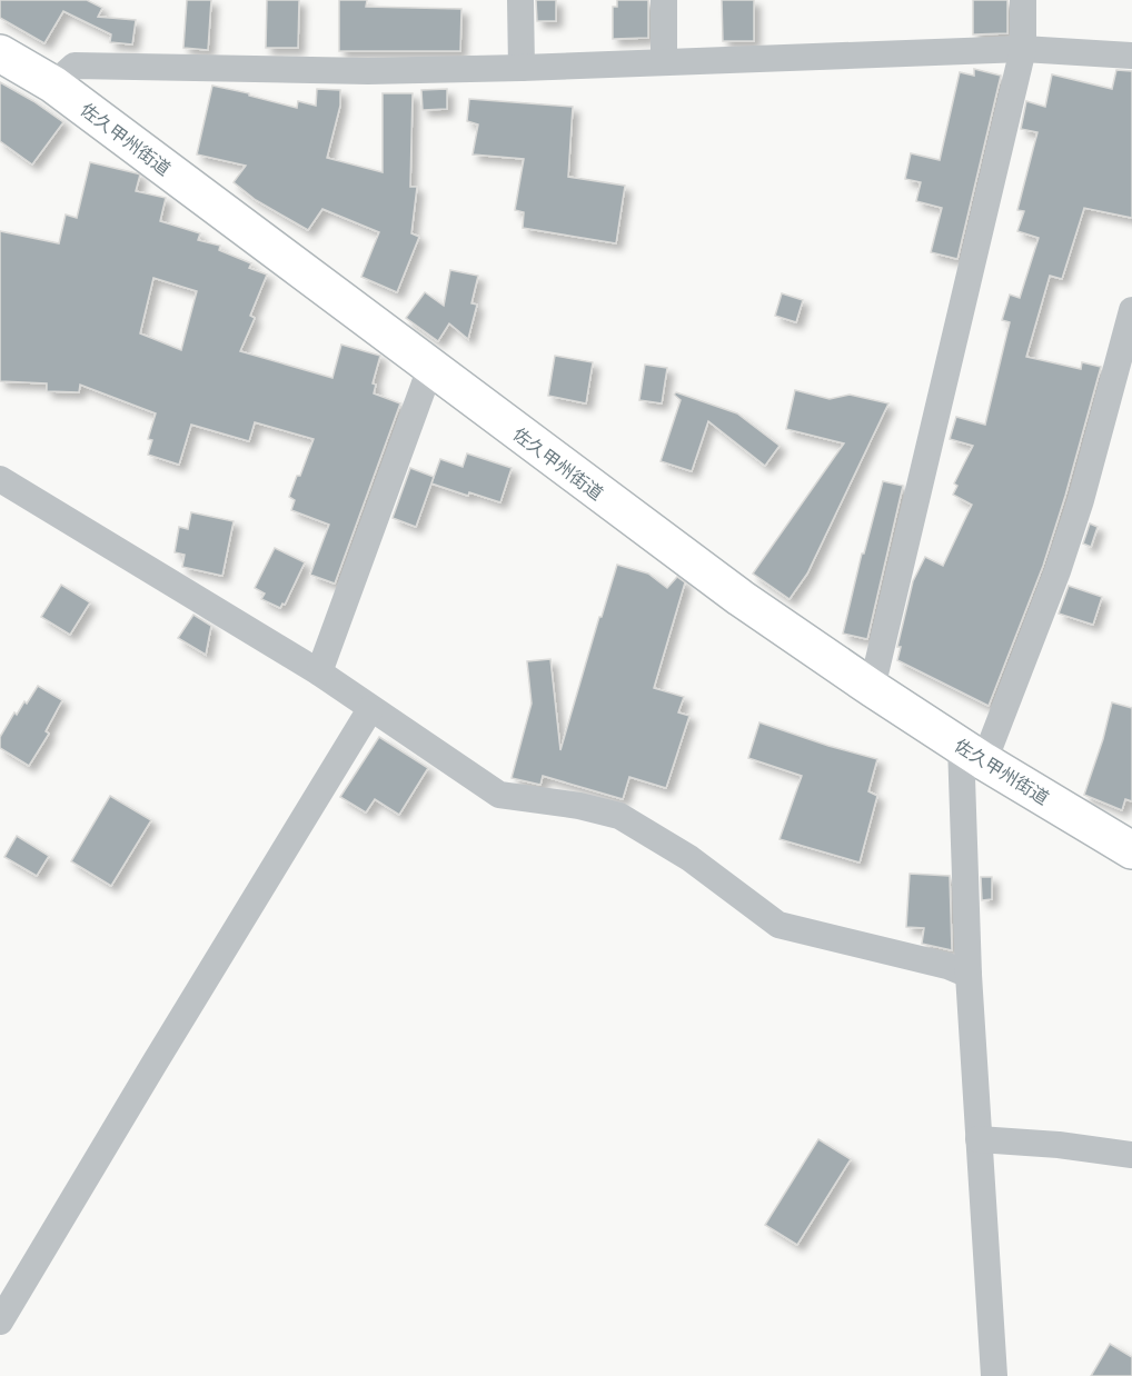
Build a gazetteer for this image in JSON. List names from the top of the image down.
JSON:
{
  "streets": {
    "street": ["佐久甲州街道"]
  }
}
